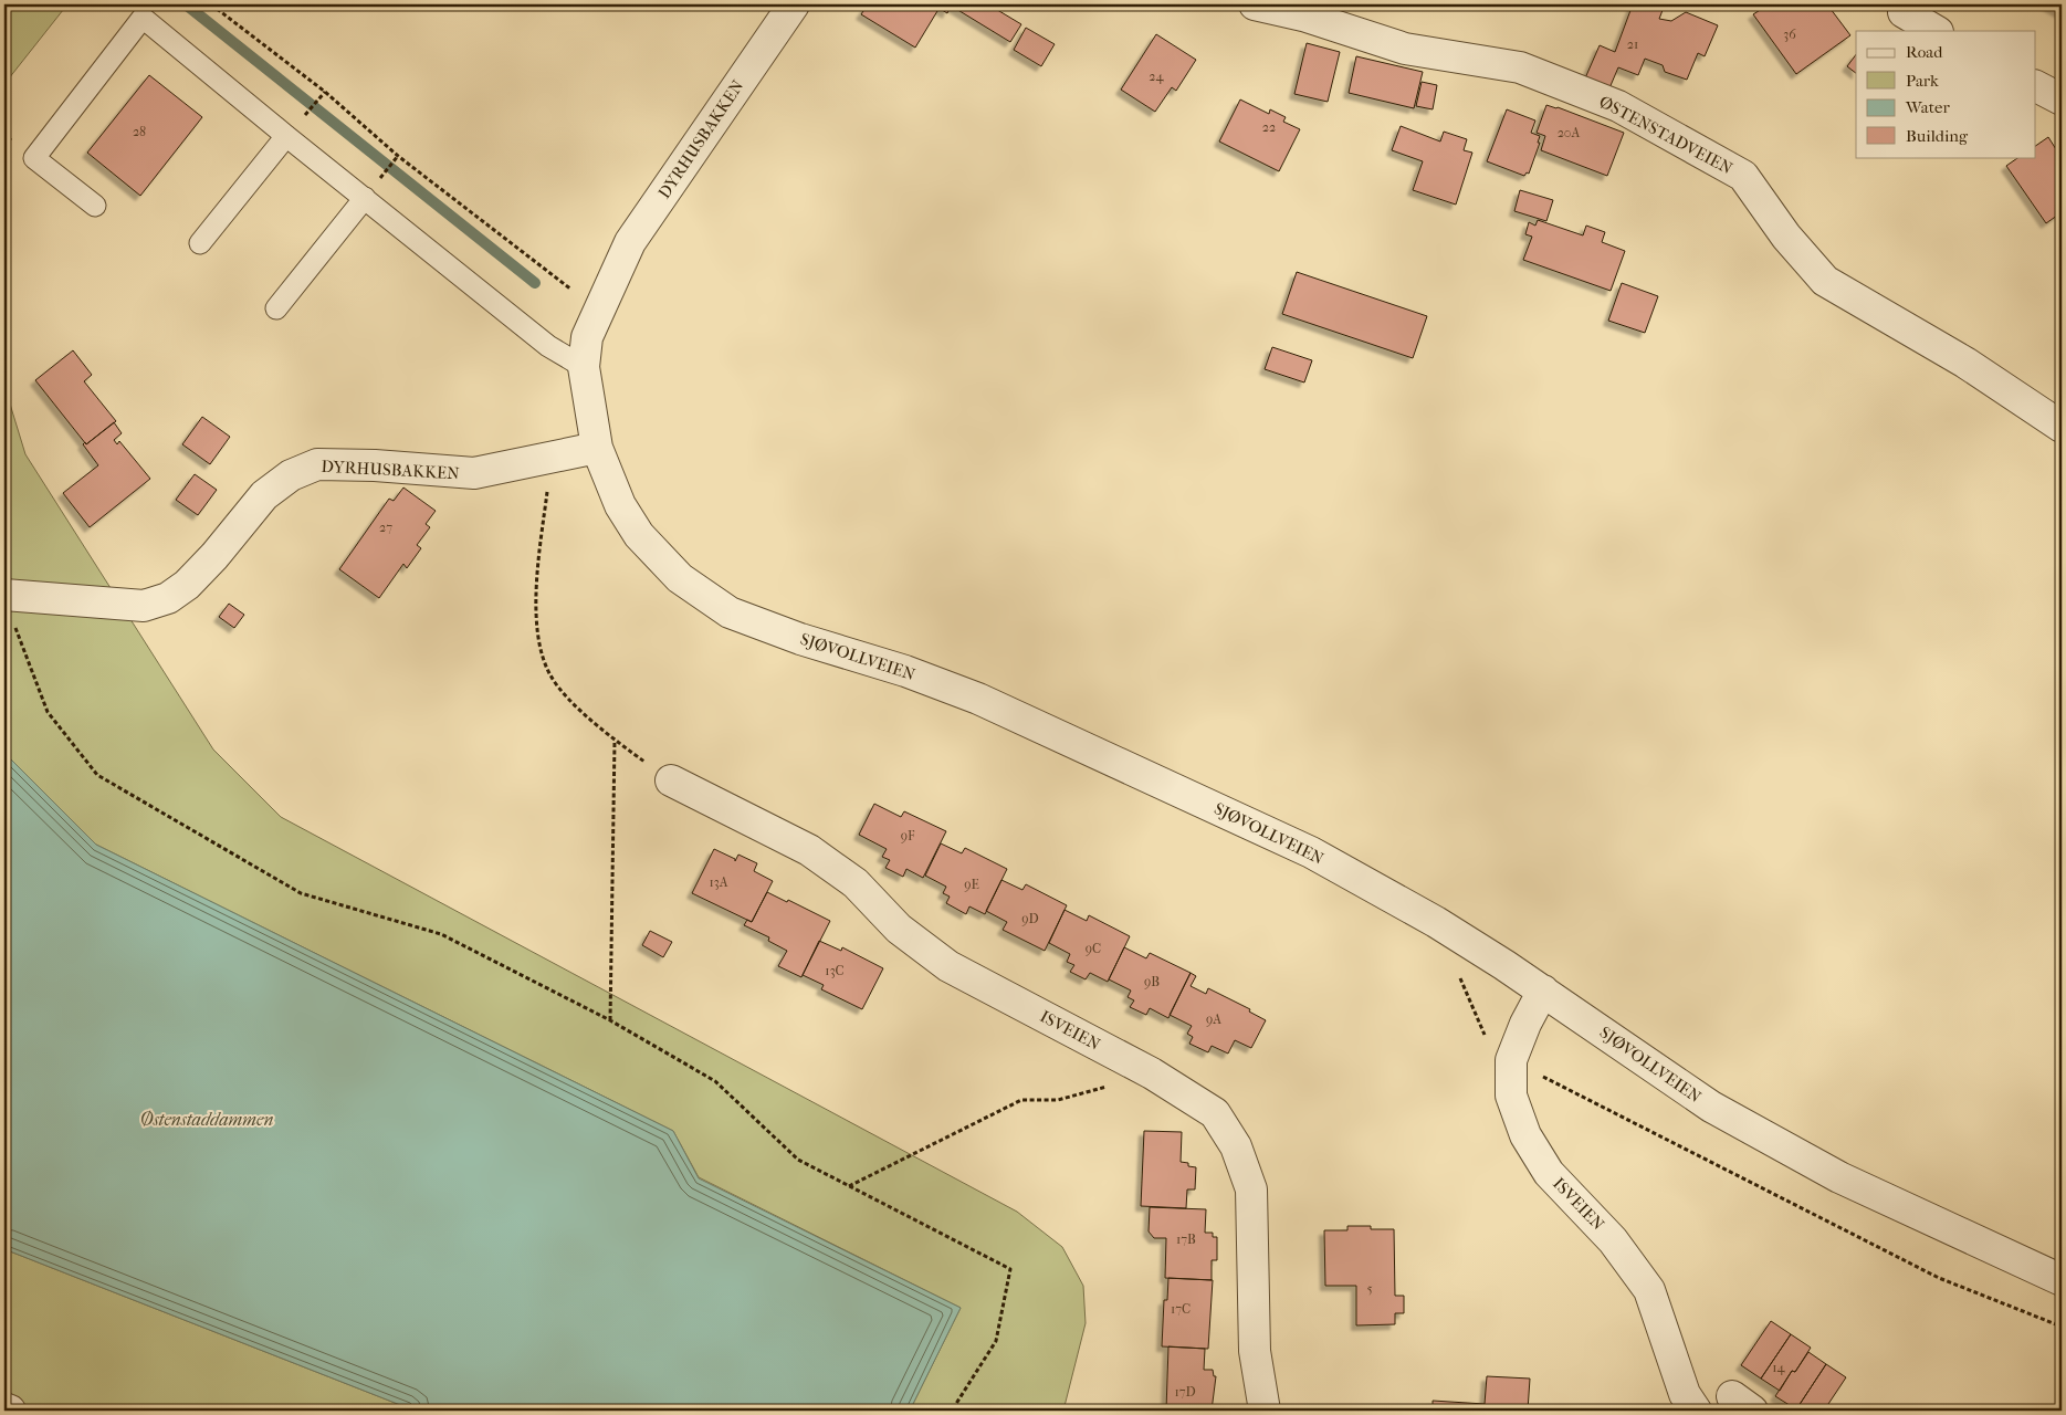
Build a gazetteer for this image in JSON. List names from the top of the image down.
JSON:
{
  "streets": {
    "street": [
      "ØSTENSTADVEIEN",
      "DYRHUSBAKKEN",
      "SJØVOLLVEIEN",
      "ISVEIEN"
    ]
  },
  "crossings": [
    ["DYRHUSBAKKEN", "SJØVOLLVEIEN"],
    ["SJØVOLLVEIEN", "ISVEIEN"]
  ],
  "water": ["Østenstaddammen"],
  "house_numbers": [
    "36",
    "21",
    "24",
    "22",
    "28",
    "20A",
    "27",
    "9F",
    "13A",
    "9E",
    "9D",
    "9C",
    "13C",
    "9B",
    "9A",
    "17B",
    "5",
    "17C",
    "14",
    "17D"
  ],
  "legend": [
    "Road",
    "Park",
    "Water",
    "Building"
  ]
}
